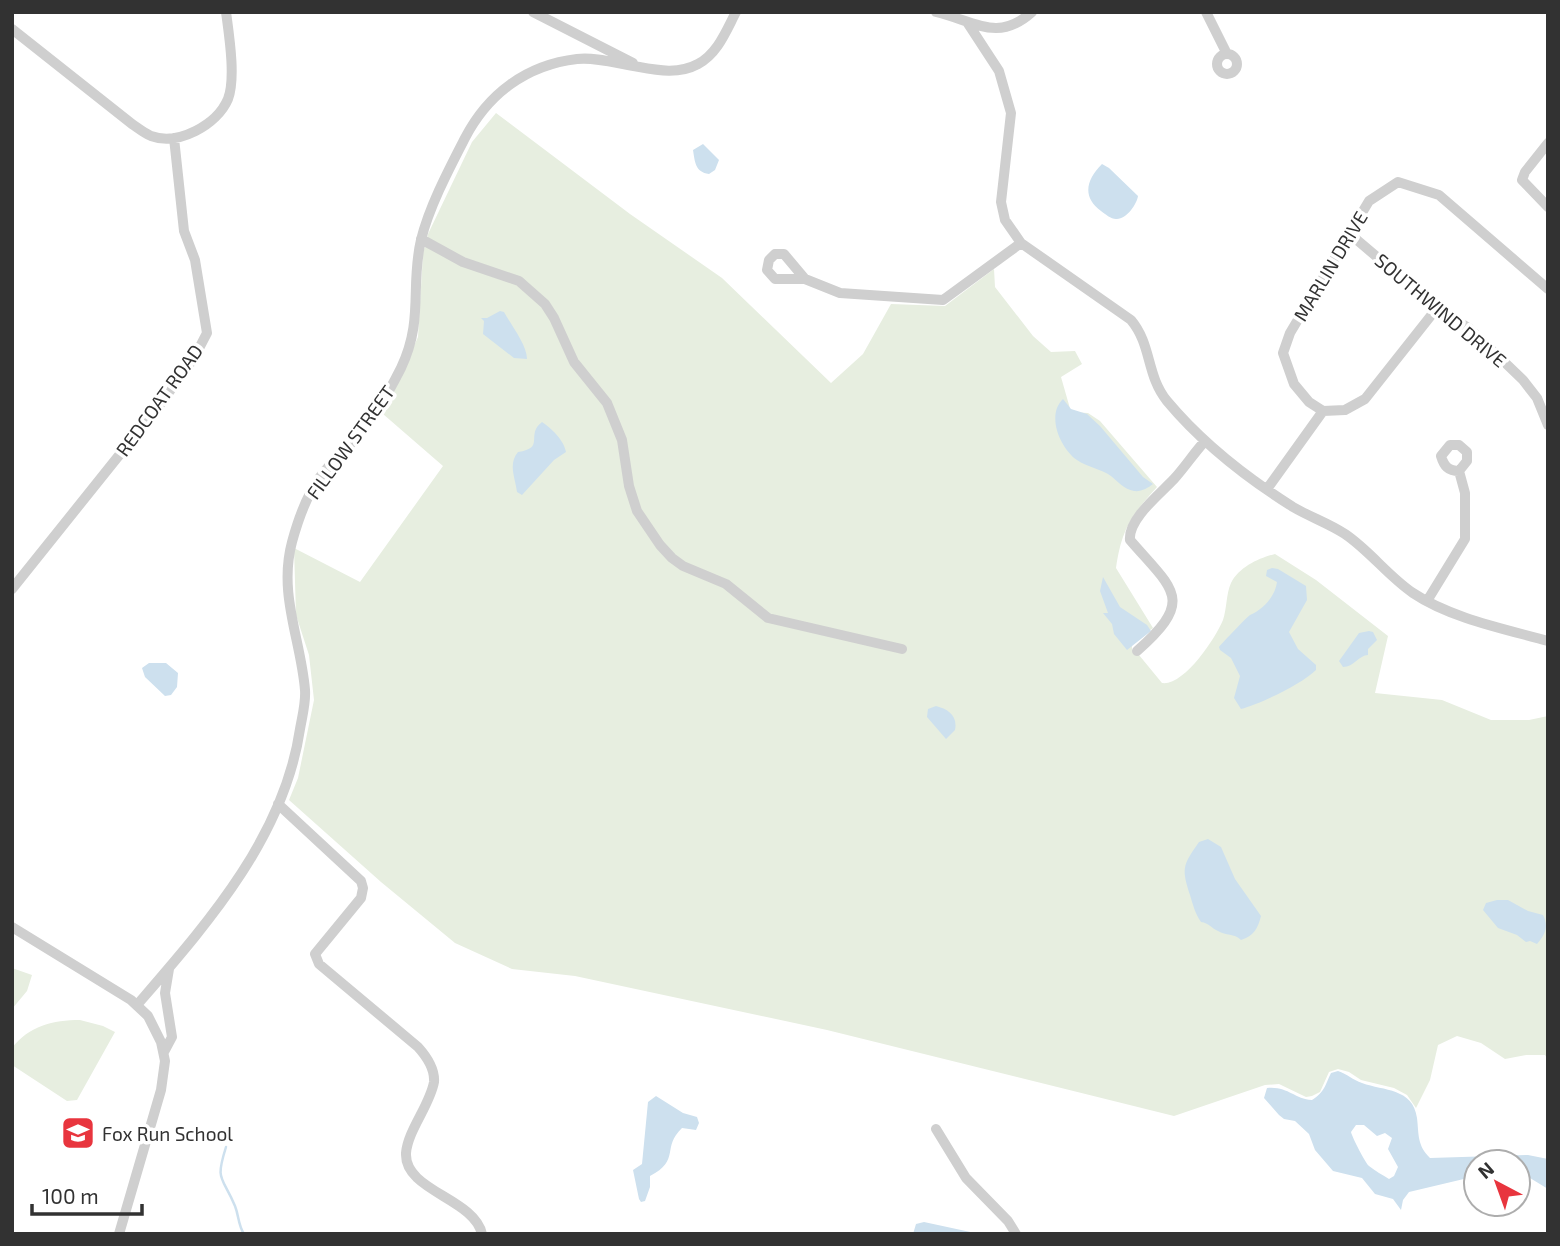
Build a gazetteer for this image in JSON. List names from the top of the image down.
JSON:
{
  "streets": {
    "street": [
      "MARLIN DRIVE",
      "SOUTHWIND DRIVE",
      "REDCOAT ROAD",
      "FILLOW STREET"
    ]
  },
  "crossings": [
    ["MARLIN DRIVE", "SOUTHWIND DRIVE"]
  ],
  "places": {
    "school or university": ["Fox Run School"]
  },
  "scale_bar": "100 m",
  "north": "top left"
}
